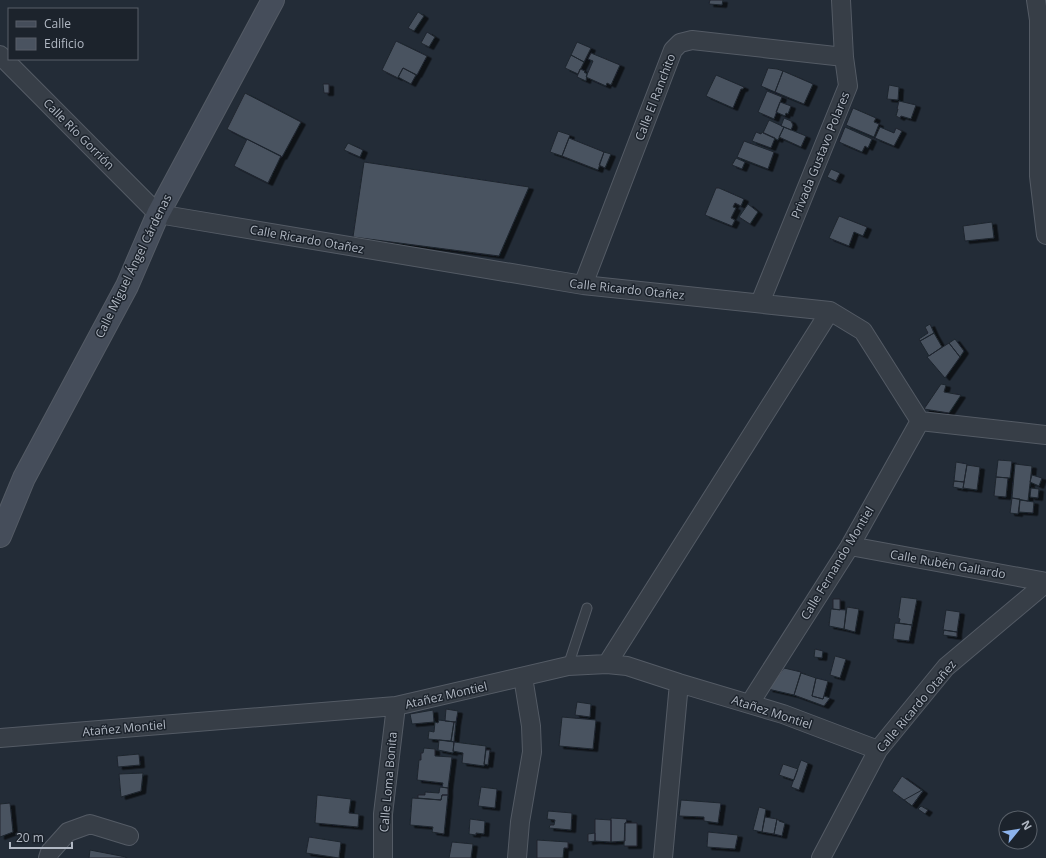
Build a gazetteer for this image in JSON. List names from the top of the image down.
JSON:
{
  "streets": {
    "street": [
      "Calle El Ranchito",
      "Calle Río Gorrión",
      "Privada Gustavo Polares",
      "Calle Ricardo Otañez",
      "Calle Miguel Ángel Cárdenas",
      "Calle Fernando Montiel",
      "Calle Rubén Gallardo",
      "Atañez Montiel",
      "Calle Loma Bonita"
    ]
  },
  "crossings": [
    ["Calle El Ranchito", "Privada Gustavo Polares"],
    ["Calle El Ranchito", "Calle Ricardo Otañez"],
    ["Calle Río Gorrión", "Calle Ricardo Otañez"],
    ["Calle Río Gorrión", "Calle Miguel Ángel Cárdenas"],
    ["Privada Gustavo Polares", "Calle Ricardo Otañez"],
    ["Calle Ricardo Otañez", "Calle Miguel Ángel Cárdenas"],
    ["Calle Ricardo Otañez", "Calle Fernando Montiel"],
    ["Calle Ricardo Otañez", "Calle Rubén Gallardo"],
    ["Calle Ricardo Otañez", "Atañez Montiel"],
    ["Calle Fernando Montiel", "Calle Rubén Gallardo"],
    ["Calle Fernando Montiel", "Atañez Montiel"],
    ["Atañez Montiel", "Calle Loma Bonita"]
  ],
  "legend": ["Calle", "Edificio"],
  "scale_bar": "20 m",
  "north": "top right"
}
